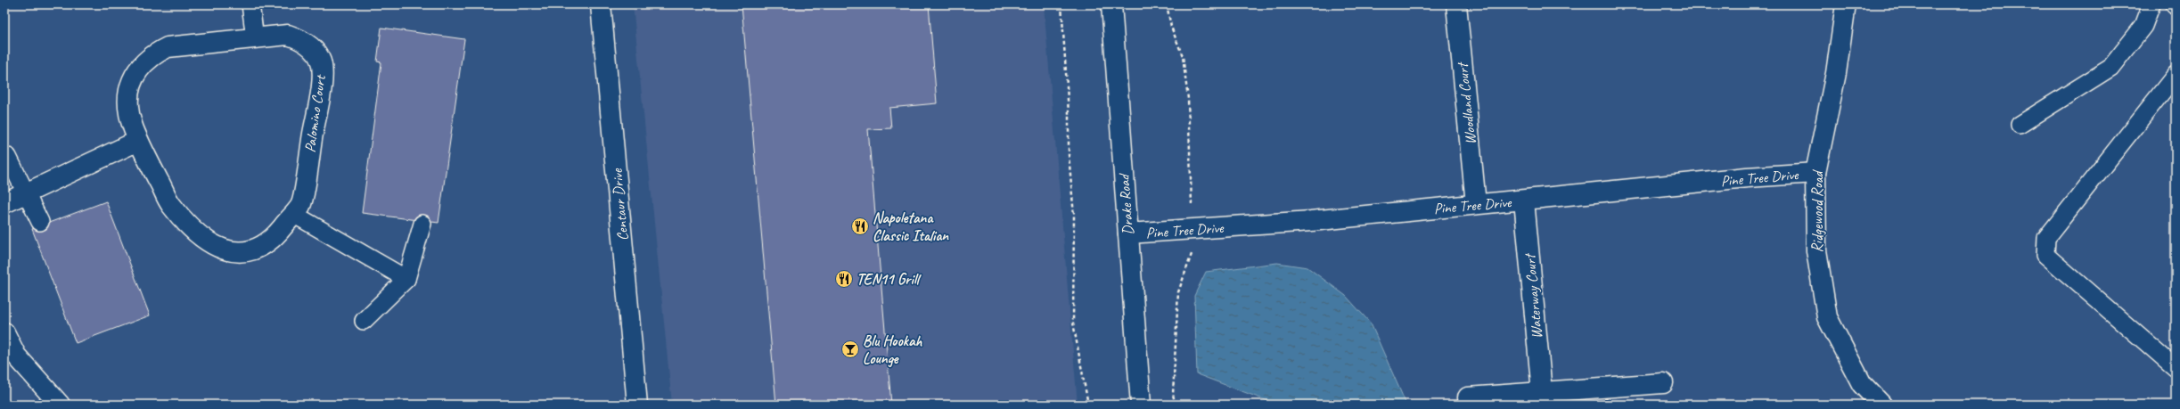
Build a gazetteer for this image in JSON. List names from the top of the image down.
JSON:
{
  "streets": {
    "street": [
      "Woodland Court",
      "Palomino Court",
      "Pine Tree Drive",
      "Centaur Drive",
      "Drake Road",
      "Ridgewood Road",
      "Waterway Court"
    ]
  },
  "crossings": [
    ["Woodland Court", "Pine Tree Drive"],
    ["Pine Tree Drive", "Drake Road"],
    ["Pine Tree Drive", "Ridgewood Road"],
    ["Pine Tree Drive", "Waterway Court"]
  ],
  "places": {
    "restaurant": ["Napoletana Classic Italian", "TEN11 Grill"],
    "bar": ["Blu Hookah Lounge"]
  }
}
